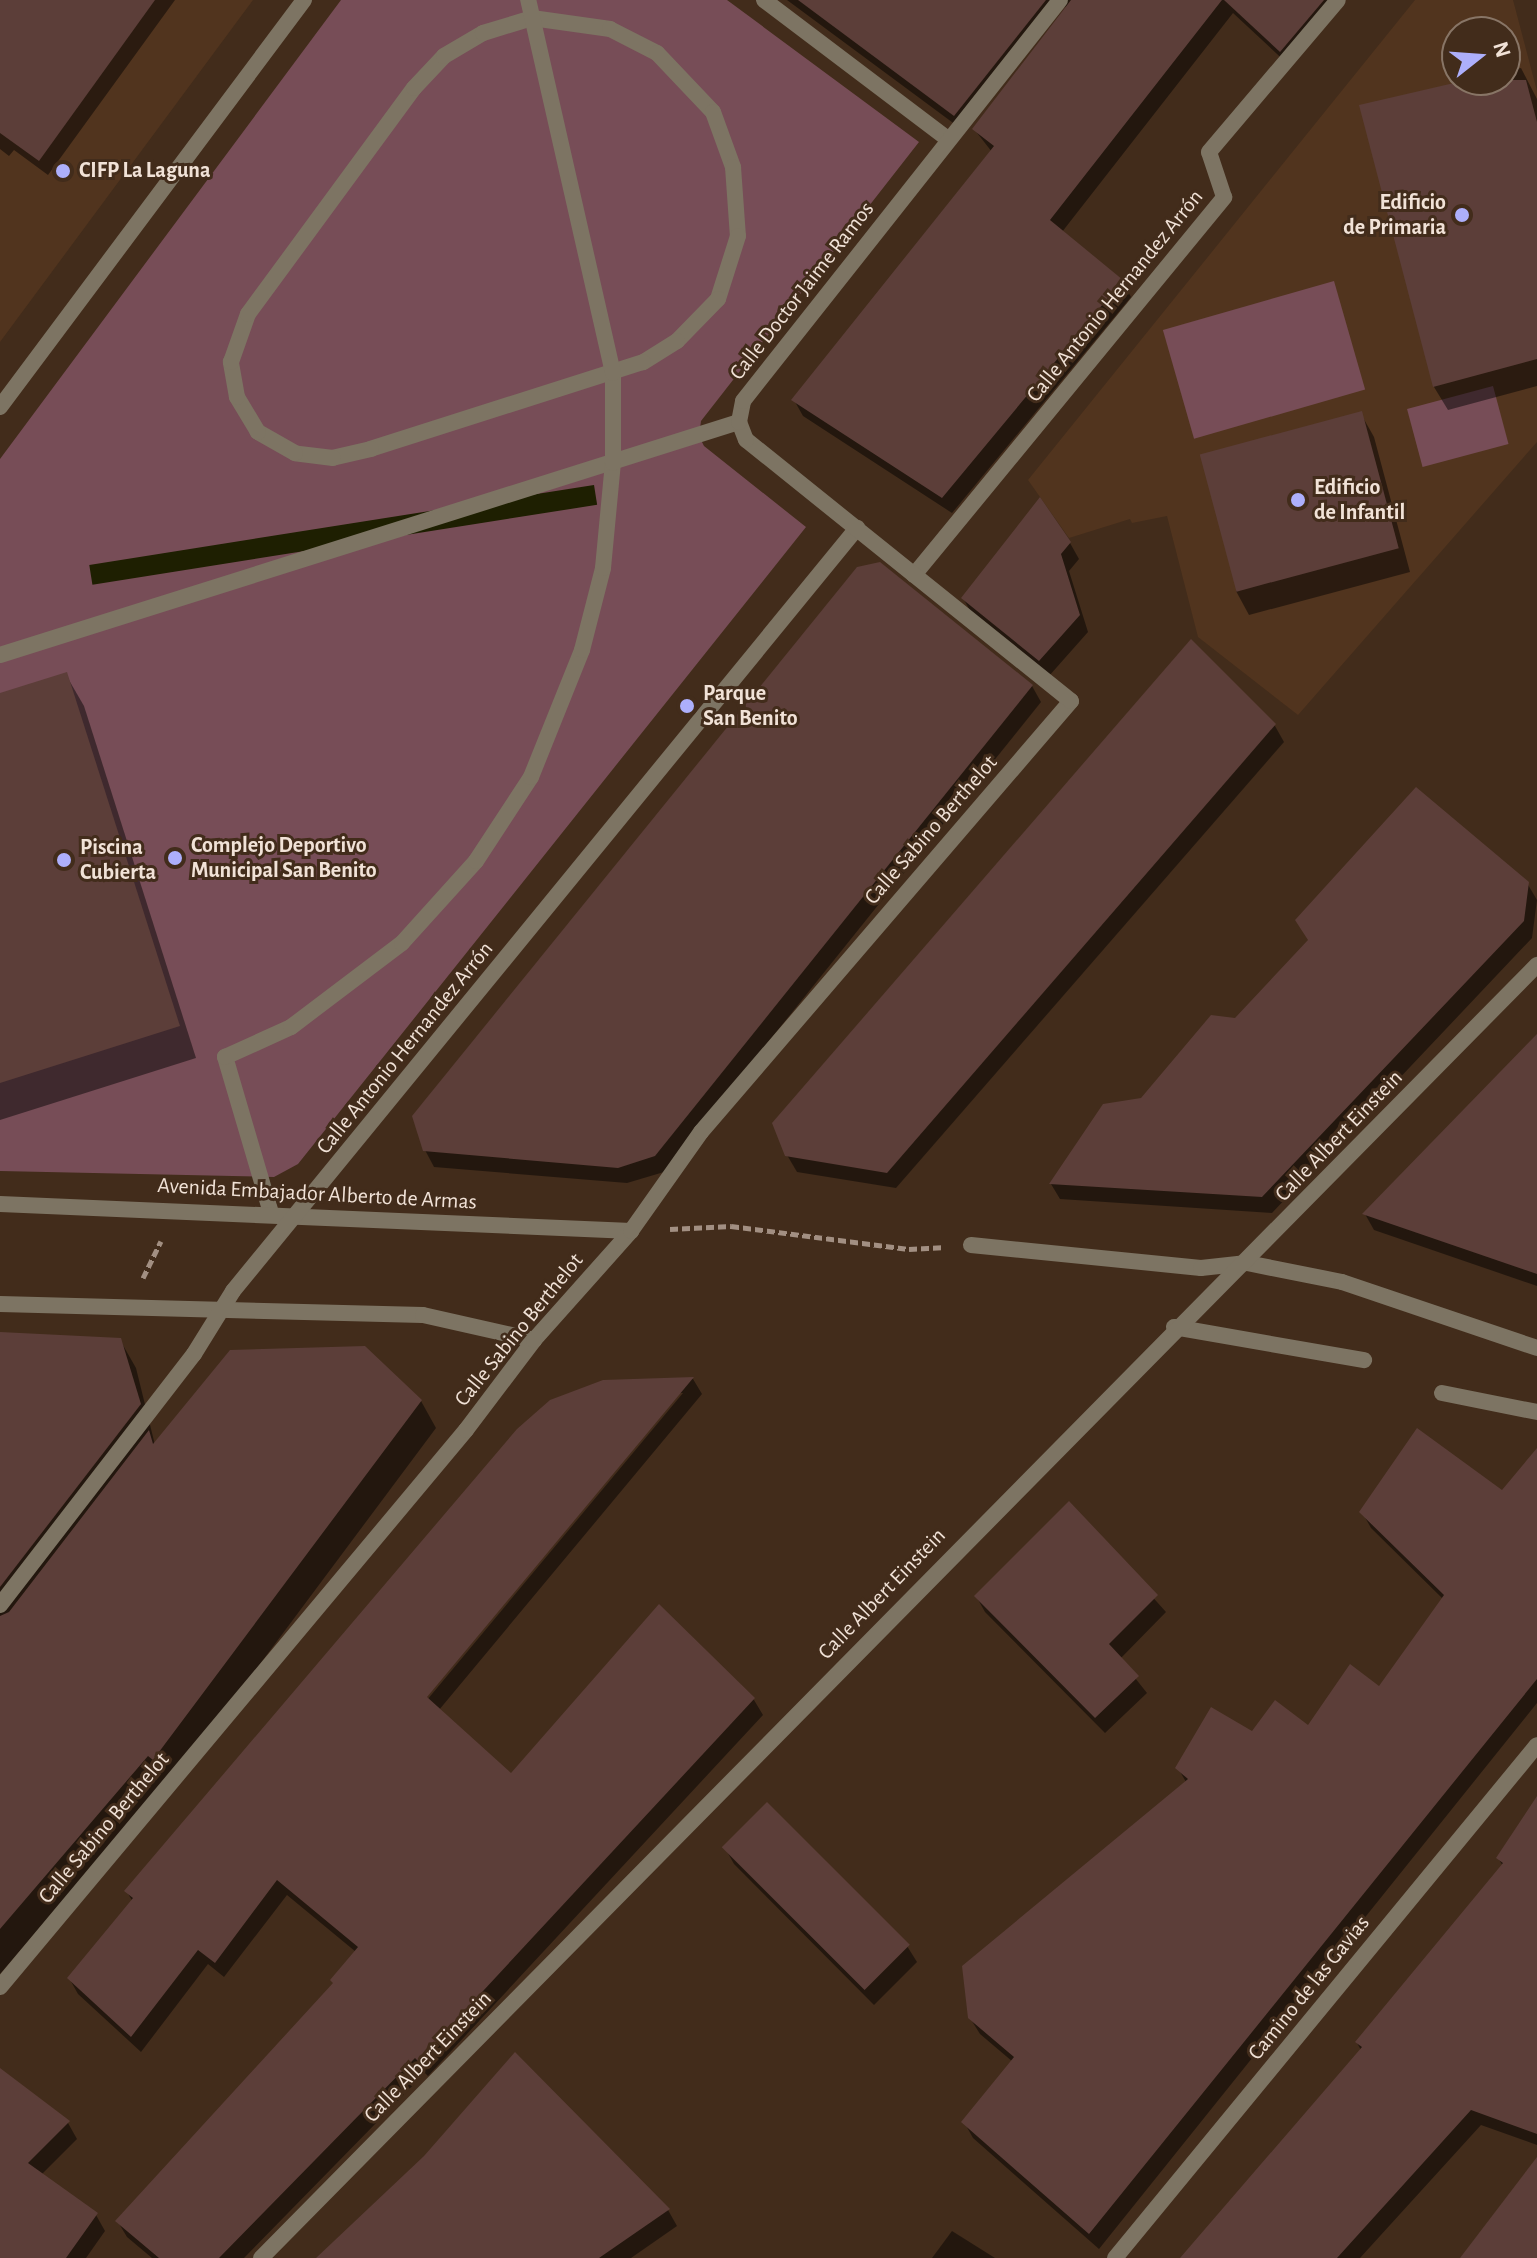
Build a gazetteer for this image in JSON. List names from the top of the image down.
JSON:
{
  "streets": {
    "street": [
      "Calle Doctor Jaime Ramos",
      "Calle Antonio Hernandez Arrón",
      "Calle Sabino Berthelot",
      "Calle Albert Einstein",
      "Avenida Embajador Alberto de Armas",
      "Camino de las Gavias"
    ]
  },
  "crossings": [
    ["Calle Antonio Hernandez Arrón", "Calle Sabino Berthelot"],
    ["Calle Antonio Hernandez Arrón", "Avenida Embajador Alberto de Armas"],
    ["Calle Sabino Berthelot", "Avenida Embajador Alberto de Armas"]
  ],
  "places": [
    "CIFP La Laguna",
    "Edificio de Primaria",
    "Edificio de Infantil",
    "Parque San Benito",
    "Complejo Deportivo Municipal San Benito",
    "Piscina Cubierta"
  ],
  "north": "right"
}
